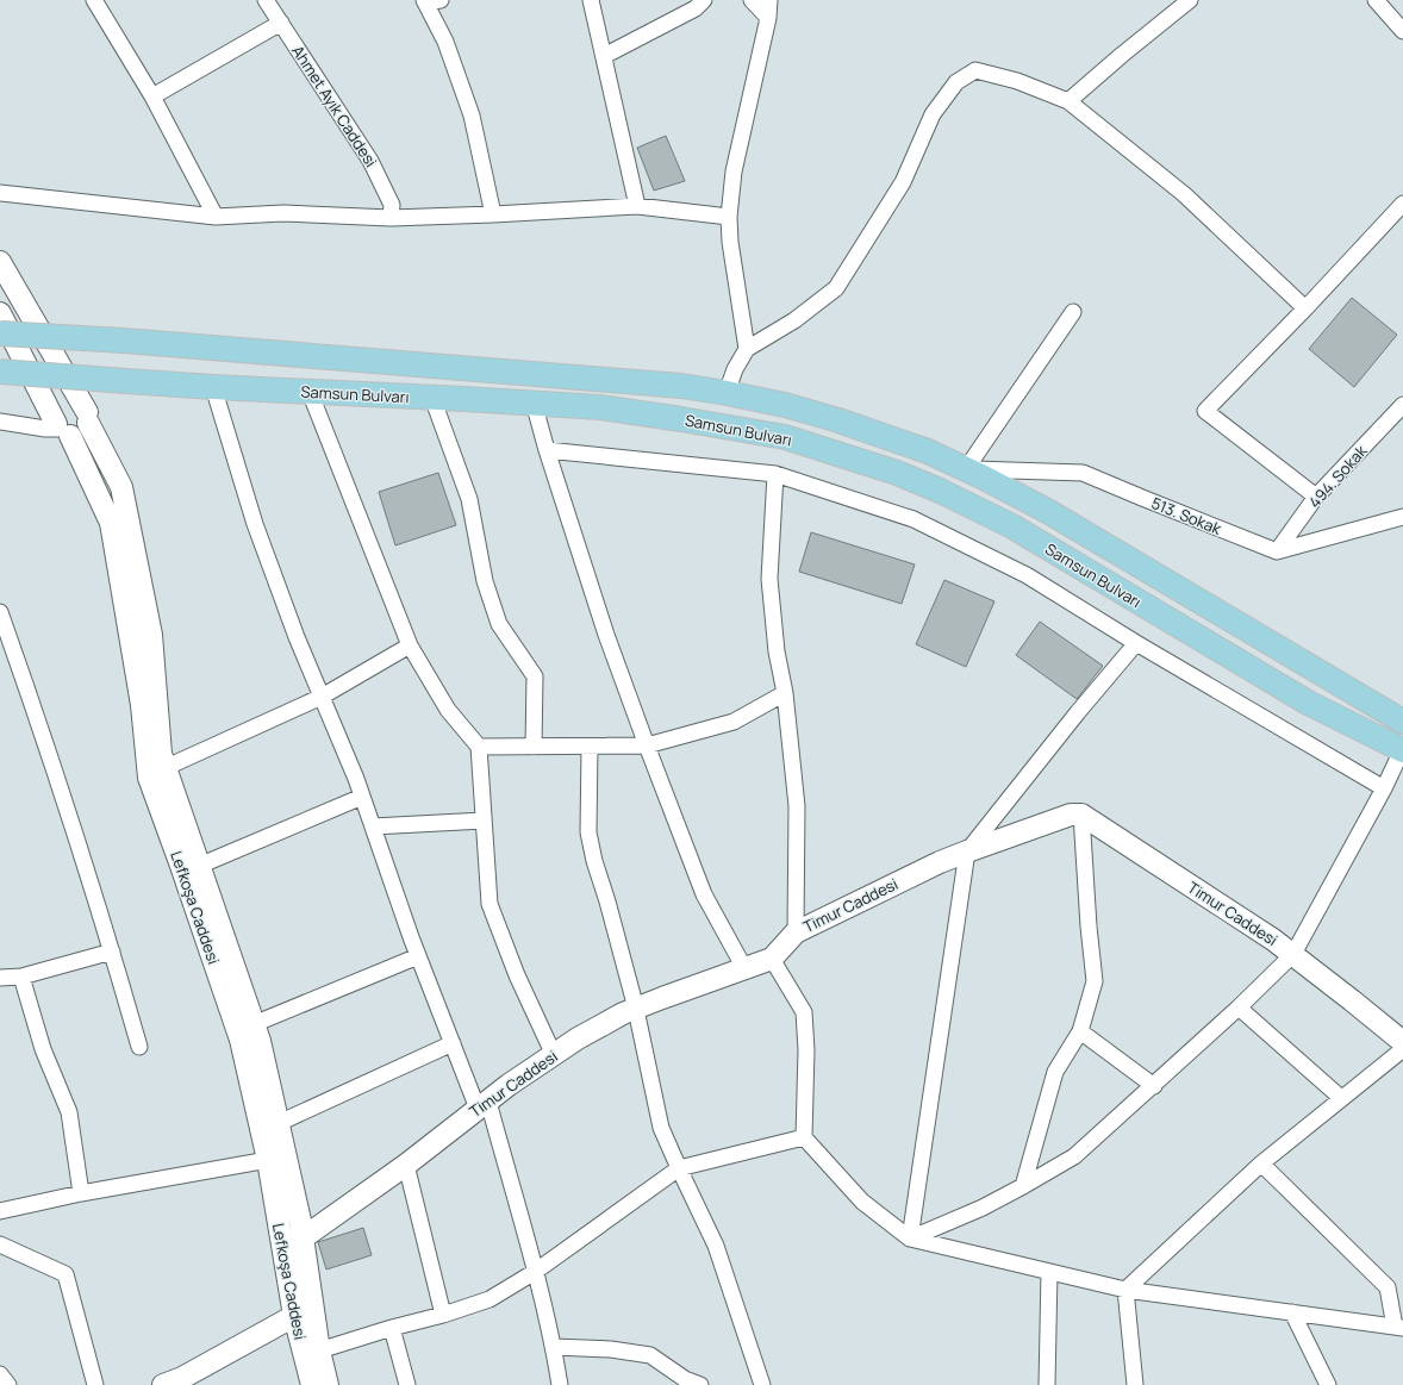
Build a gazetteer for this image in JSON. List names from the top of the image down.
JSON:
{
  "streets": {
    "main road": ["Samsun Bulvarı"],
    "street": [
      "Ahmet Ayık Caddesi",
      "494. Sokak",
      "513. Sokak",
      "Timur Caddesi",
      "Lefkoşa Caddesi"
    ]
  },
  "crossings": [
    ["494. Sokak", "513. Sokak"],
    ["Timur Caddesi", "Lefkoşa Caddesi"]
  ]
}
